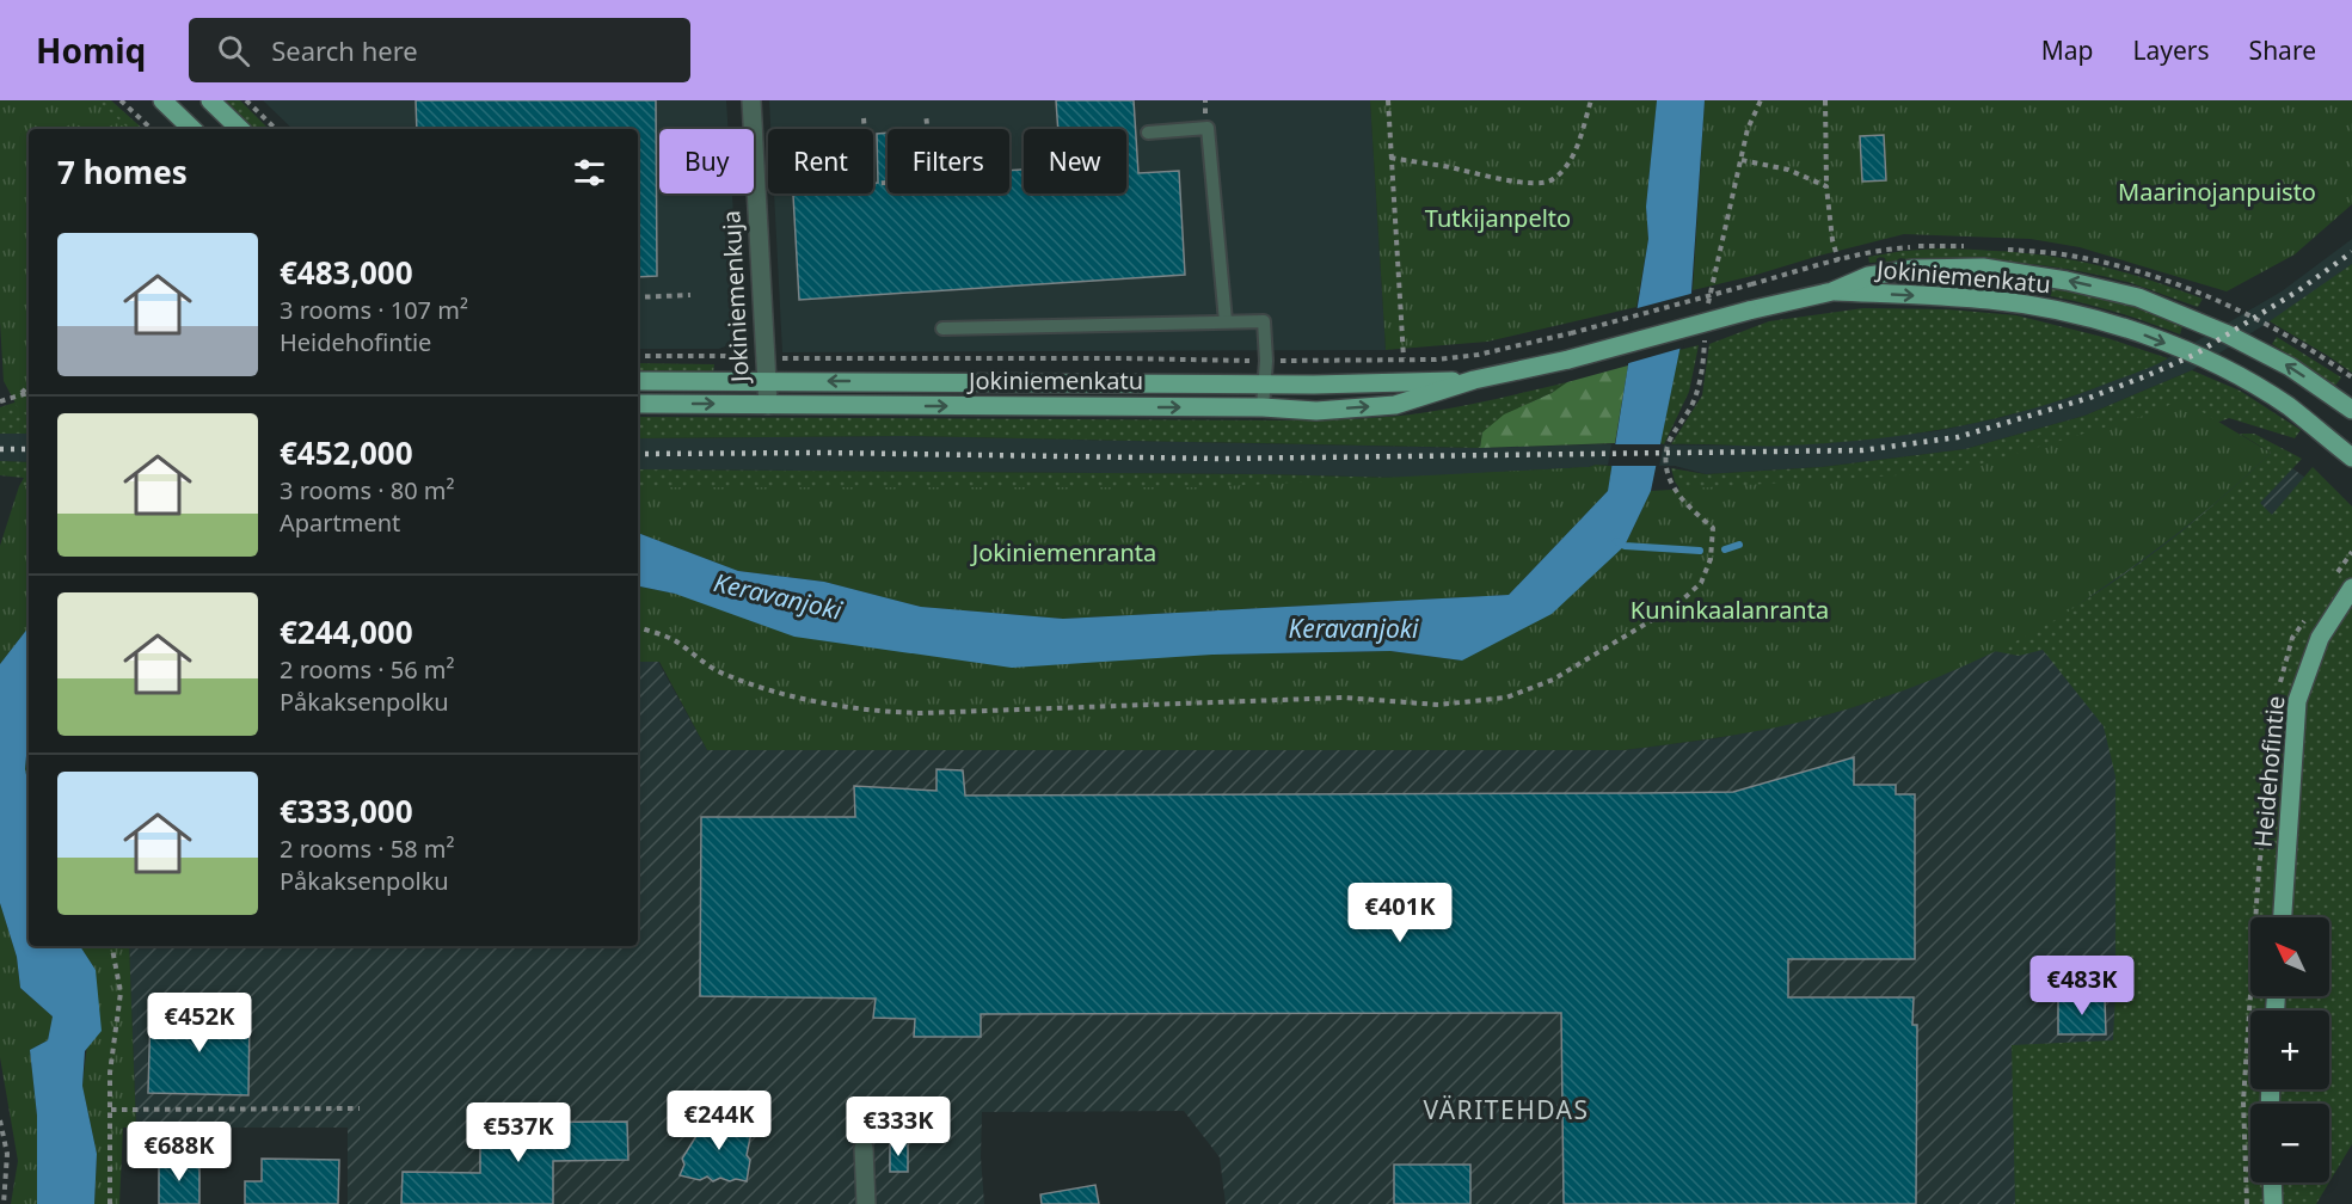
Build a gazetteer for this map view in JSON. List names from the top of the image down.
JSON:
{
  "streets": {
    "main road": ["Jokiniemenkatu", "Heidehofintie"],
    "street": ["Jokiniemenkuja"]
  },
  "crossings": [
    ["Jokiniemenkatu", "Jokiniemenkuja"]
  ],
  "districts": ["VÄRITEHDAS"],
  "water": ["Keravanjoki"],
  "parks": [
    "Maarinojanpuisto",
    "Tutkijanpelto",
    "Jokiniemenranta",
    "Kuninkaalanranta"
  ],
  "north": "top left",
  "page": {
    "header": "Homiq",
    "search": "Search here",
    "nav": ["Map", "Layers", "Share"],
    "chip": [
      "Buy",
      "Rent",
      "Filters",
      "New"
    ],
    "heading": "7 homes",
    "list": [
      {
        "name": "€483,000",
        "note": "3 rooms · 107 m² · Heidehofintie"
      },
      {
        "name": "€452,000",
        "note": "3 rooms · 80 m² · Apartment"
      },
      {
        "name": "€244,000",
        "note": "2 rooms · 56 m² · Påkaksenpolku"
      },
      {
        "name": "€333,000",
        "note": "2 rooms · 58 m² · Påkaksenpolku"
      }
    ],
    "price": [
      "€401K",
      "€483K",
      "€452K",
      "€244K",
      "€333K",
      "€537K",
      "€688K"
    ],
    "map_buttons": ["+", "−"]
  }
}
